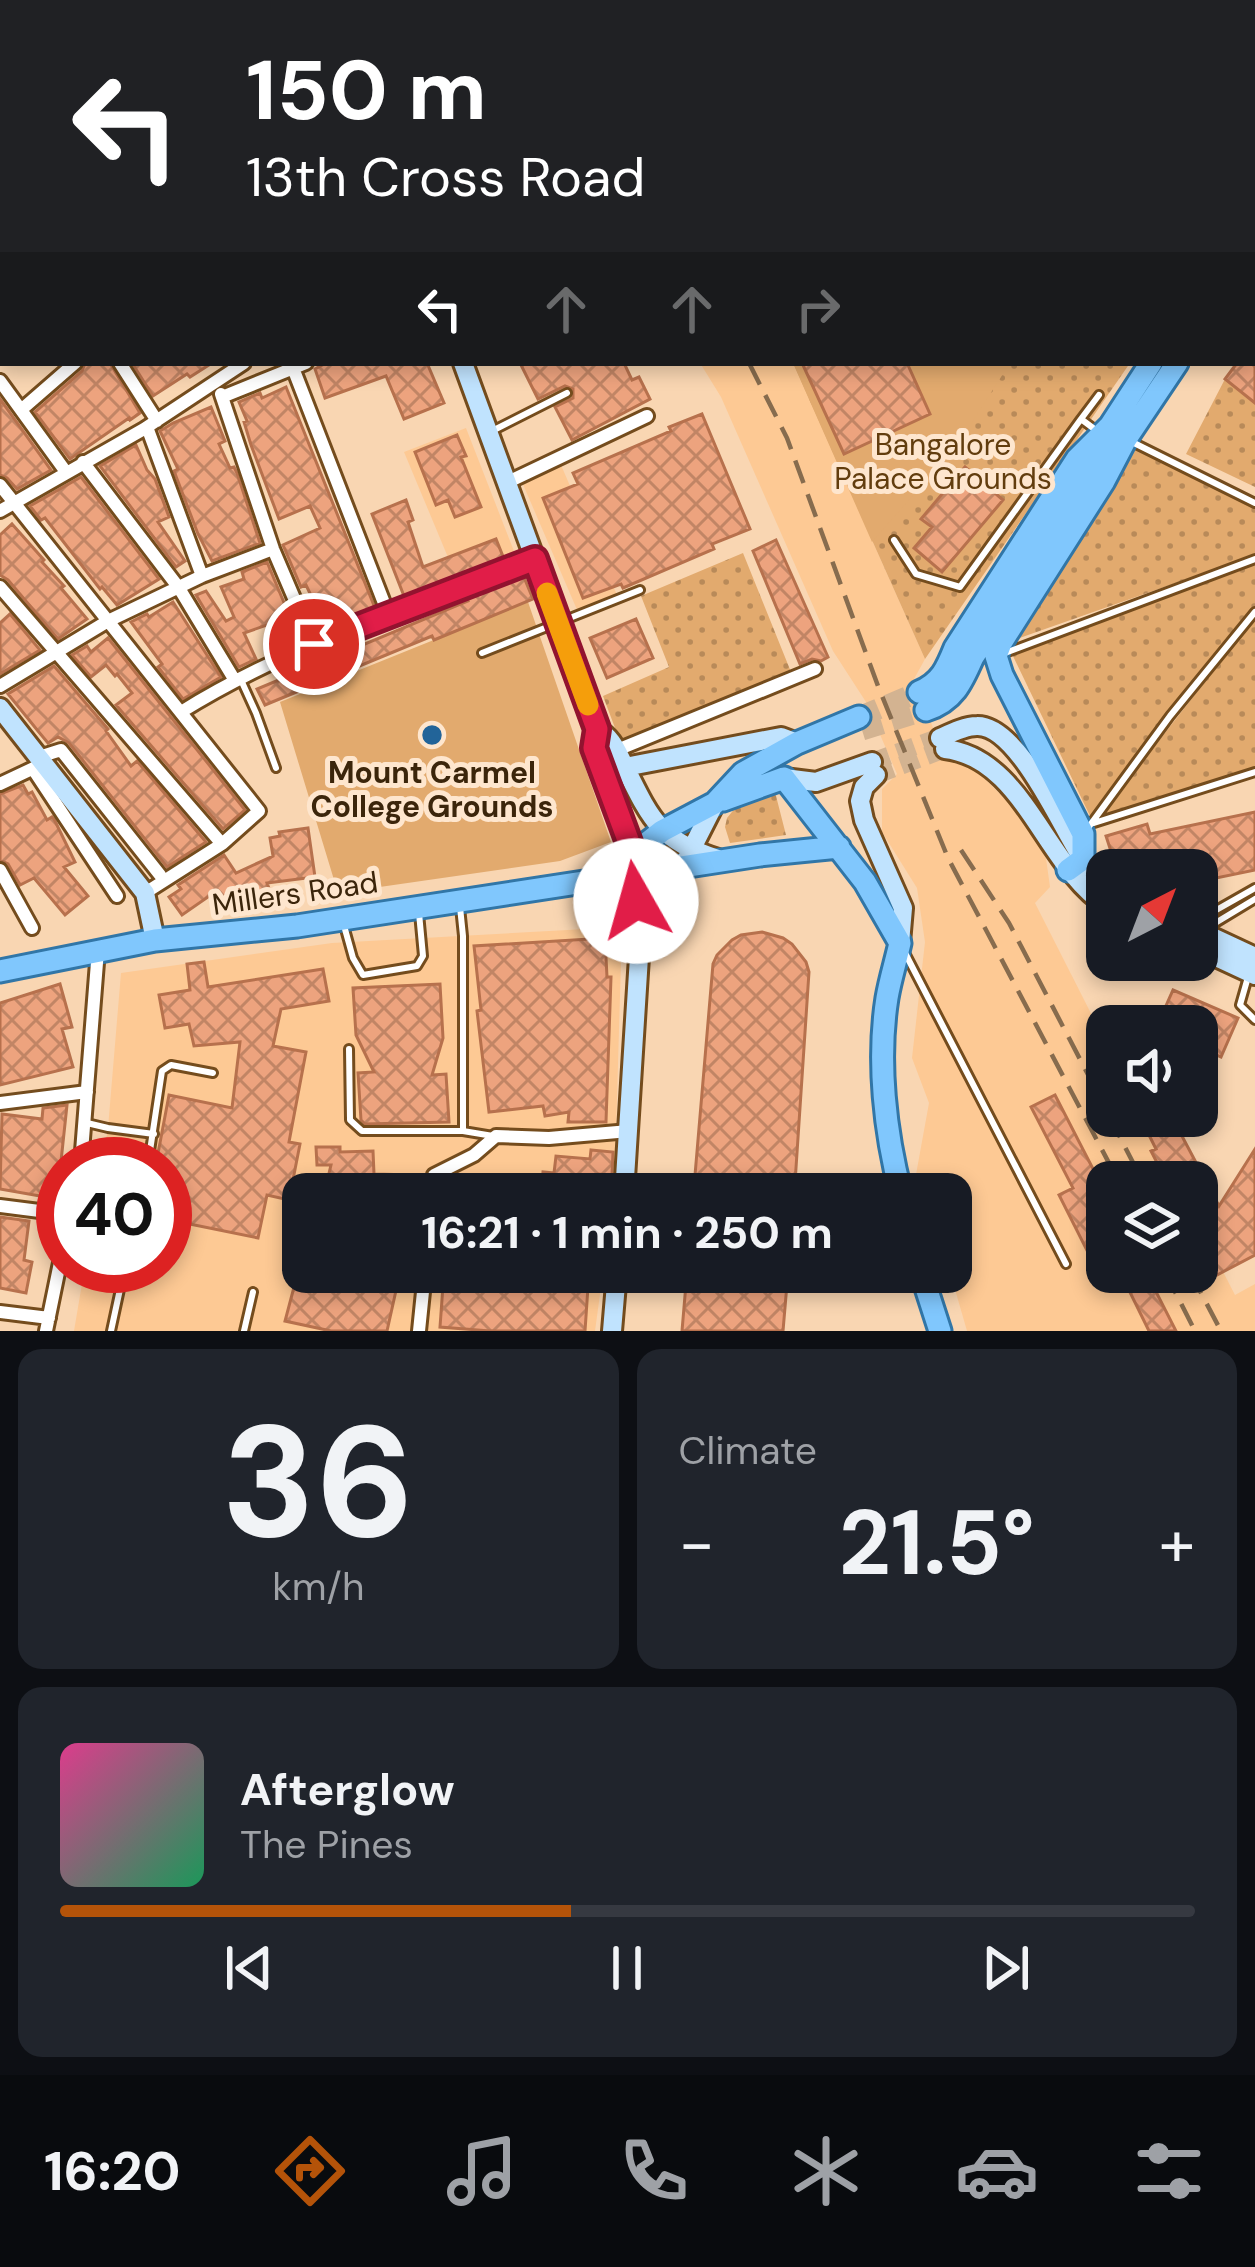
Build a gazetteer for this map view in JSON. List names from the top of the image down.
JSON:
{
  "streets": {
    "main road": ["Millers Road"]
  },
  "parks": ["Bangalore Palace Grounds"],
  "places": ["Mount Carmel College Grounds"],
  "north": "top right",
  "page": {
    "turn": ["150 m", "13th Cross Road"],
    "limit": "40",
    "trip": "16:21 · 1 min · 250 m",
    "tile": [
      ["36", "km/h"],
      "Climate"
    ],
    "heat": ["−", "21.5°", "+"],
    "song": ["Afterglow", "The Pines"],
    "tabs": "16:20"
  }
}
